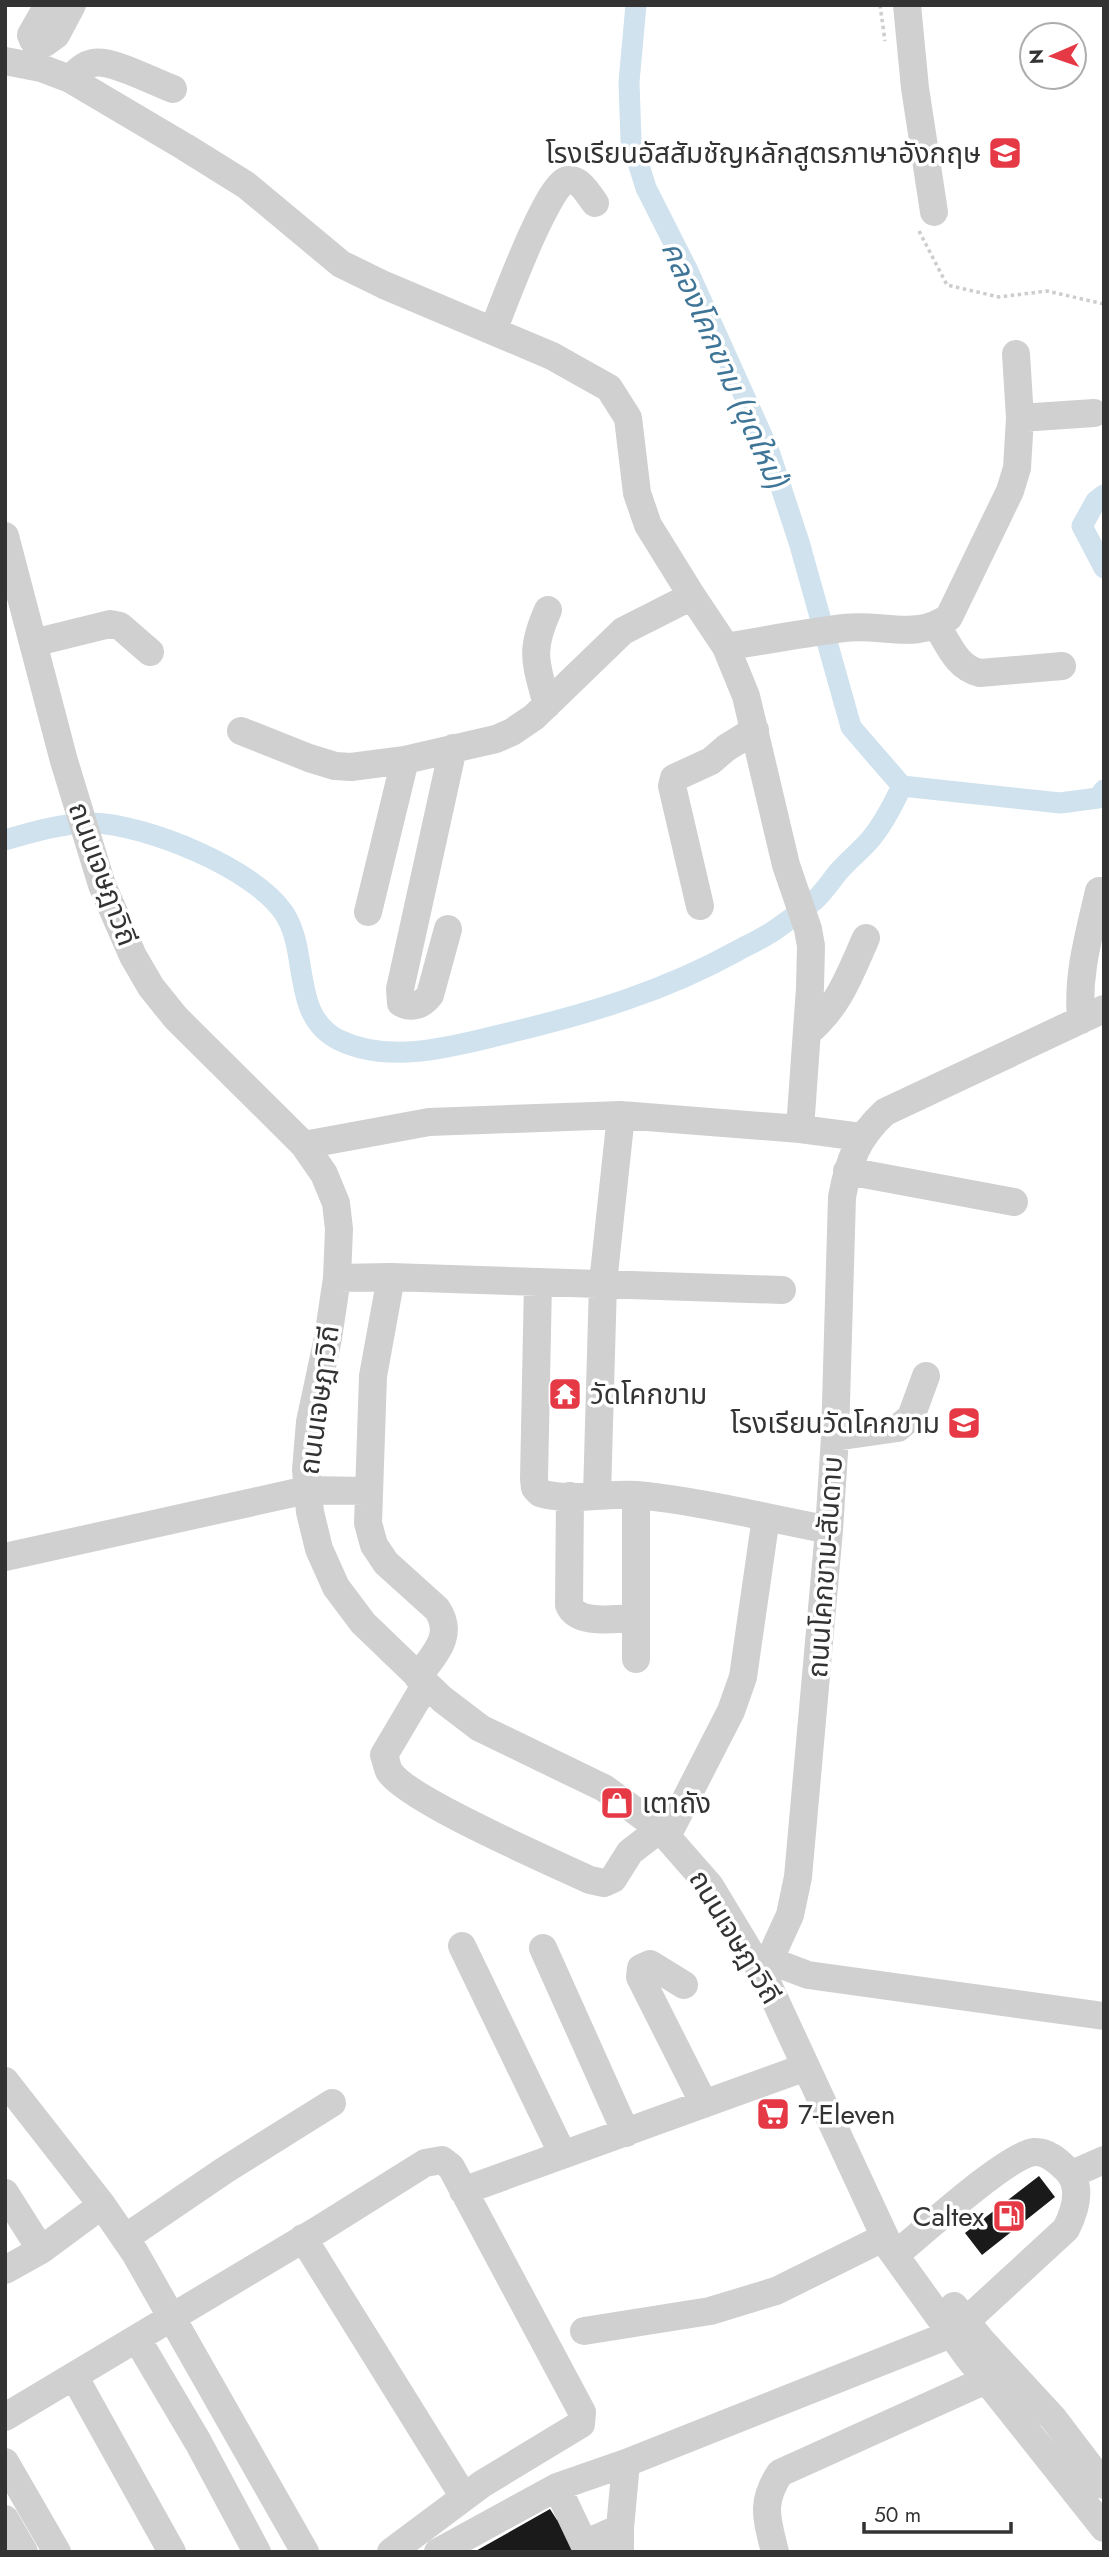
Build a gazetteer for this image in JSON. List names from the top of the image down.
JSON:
{
  "streets": {
    "street": ["ถนนเจษฎาวิถี", "ถนนโคกขาม-สันดาบ"]
  },
  "crossings": [
    ["ถนนเจษฎาวิถี", "ถนนโคกขาม-สันดาบ"]
  ],
  "water": ["คลองโคกขาม (ขุดใหม่)"],
  "places": {
    "school or university": ["โรงเรียนอัสสัมชัญหลักสูตรภาษาอังกฤษ", "โรงเรียนวัดโคกขาม"],
    "temple": ["วัดโคกขาม"],
    "shop": ["เตาถัง"],
    "supermarket": ["7-Eleven"],
    "fuel station": ["Caltex"]
  },
  "scale_bar": "50 m",
  "north": "left"
}
